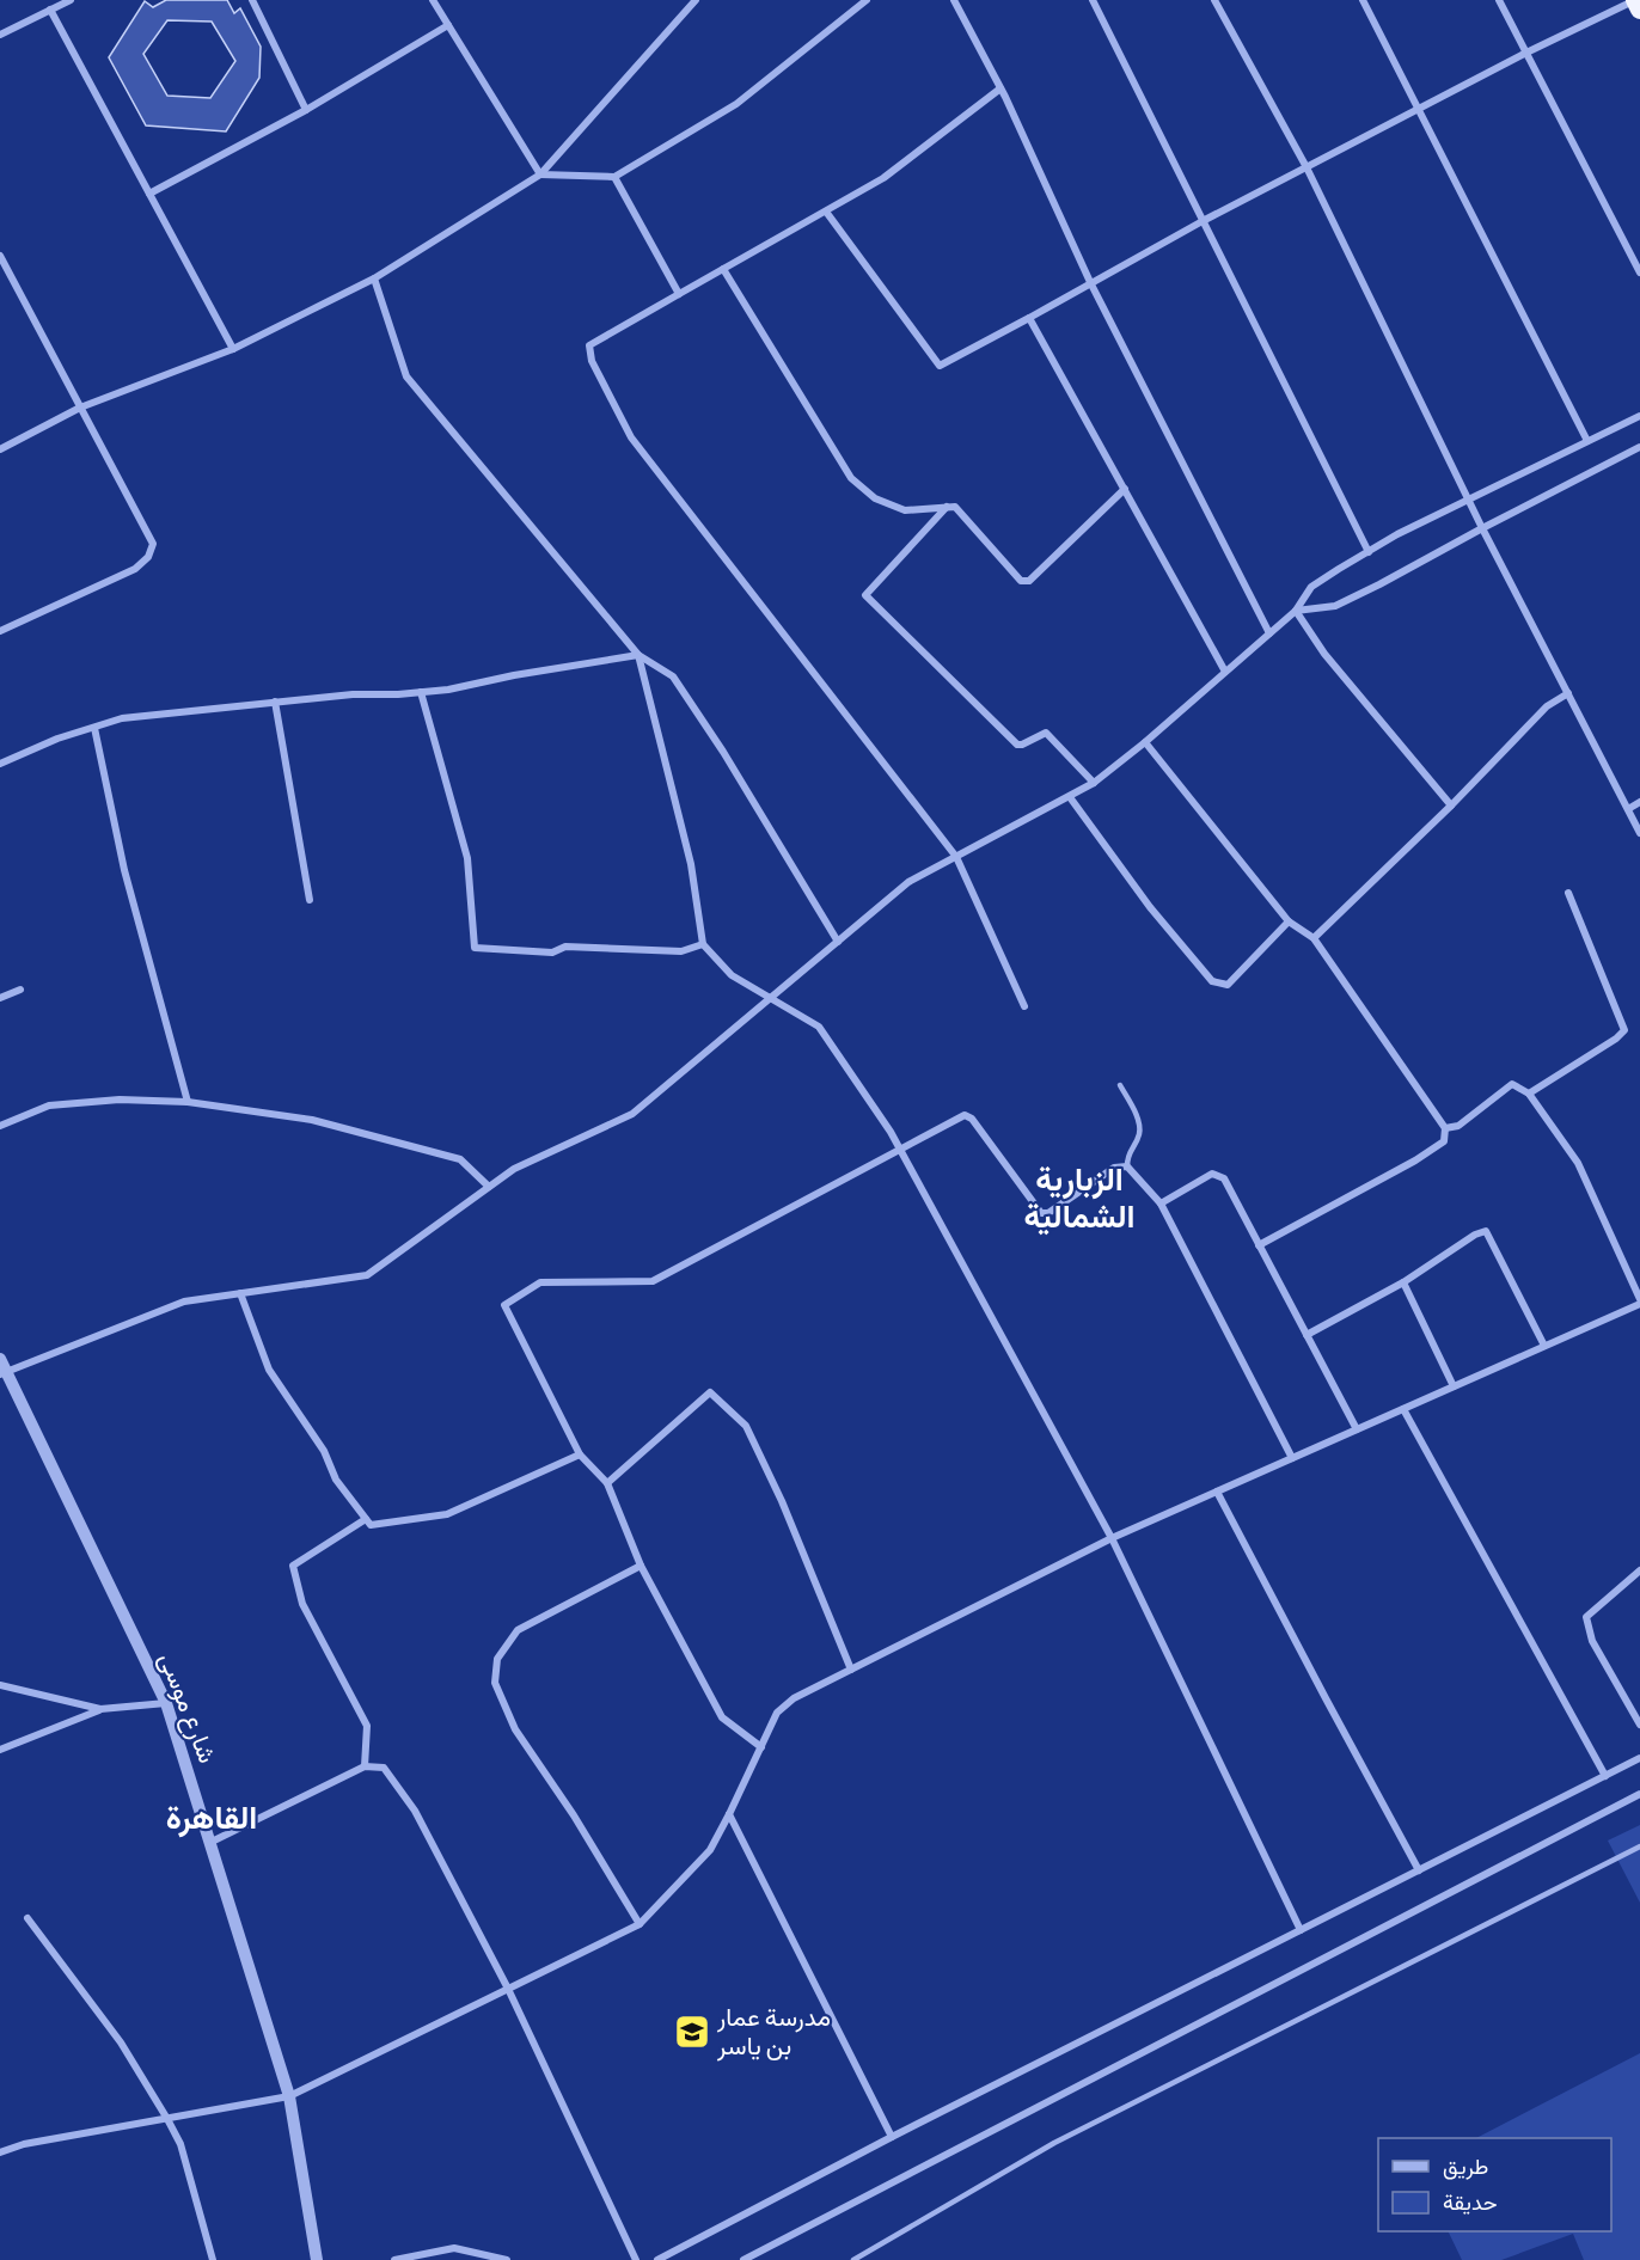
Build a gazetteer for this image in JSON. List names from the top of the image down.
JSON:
{
  "streets": {
    "street": ["شارع موسى"]
  },
  "districts": ["الزبارية الشمالية", "القاهرة"],
  "places": {
    "school or university": ["مدرسة عمار بن ياسر"]
  },
  "legend": ["طريق", "حديقة"]
}
